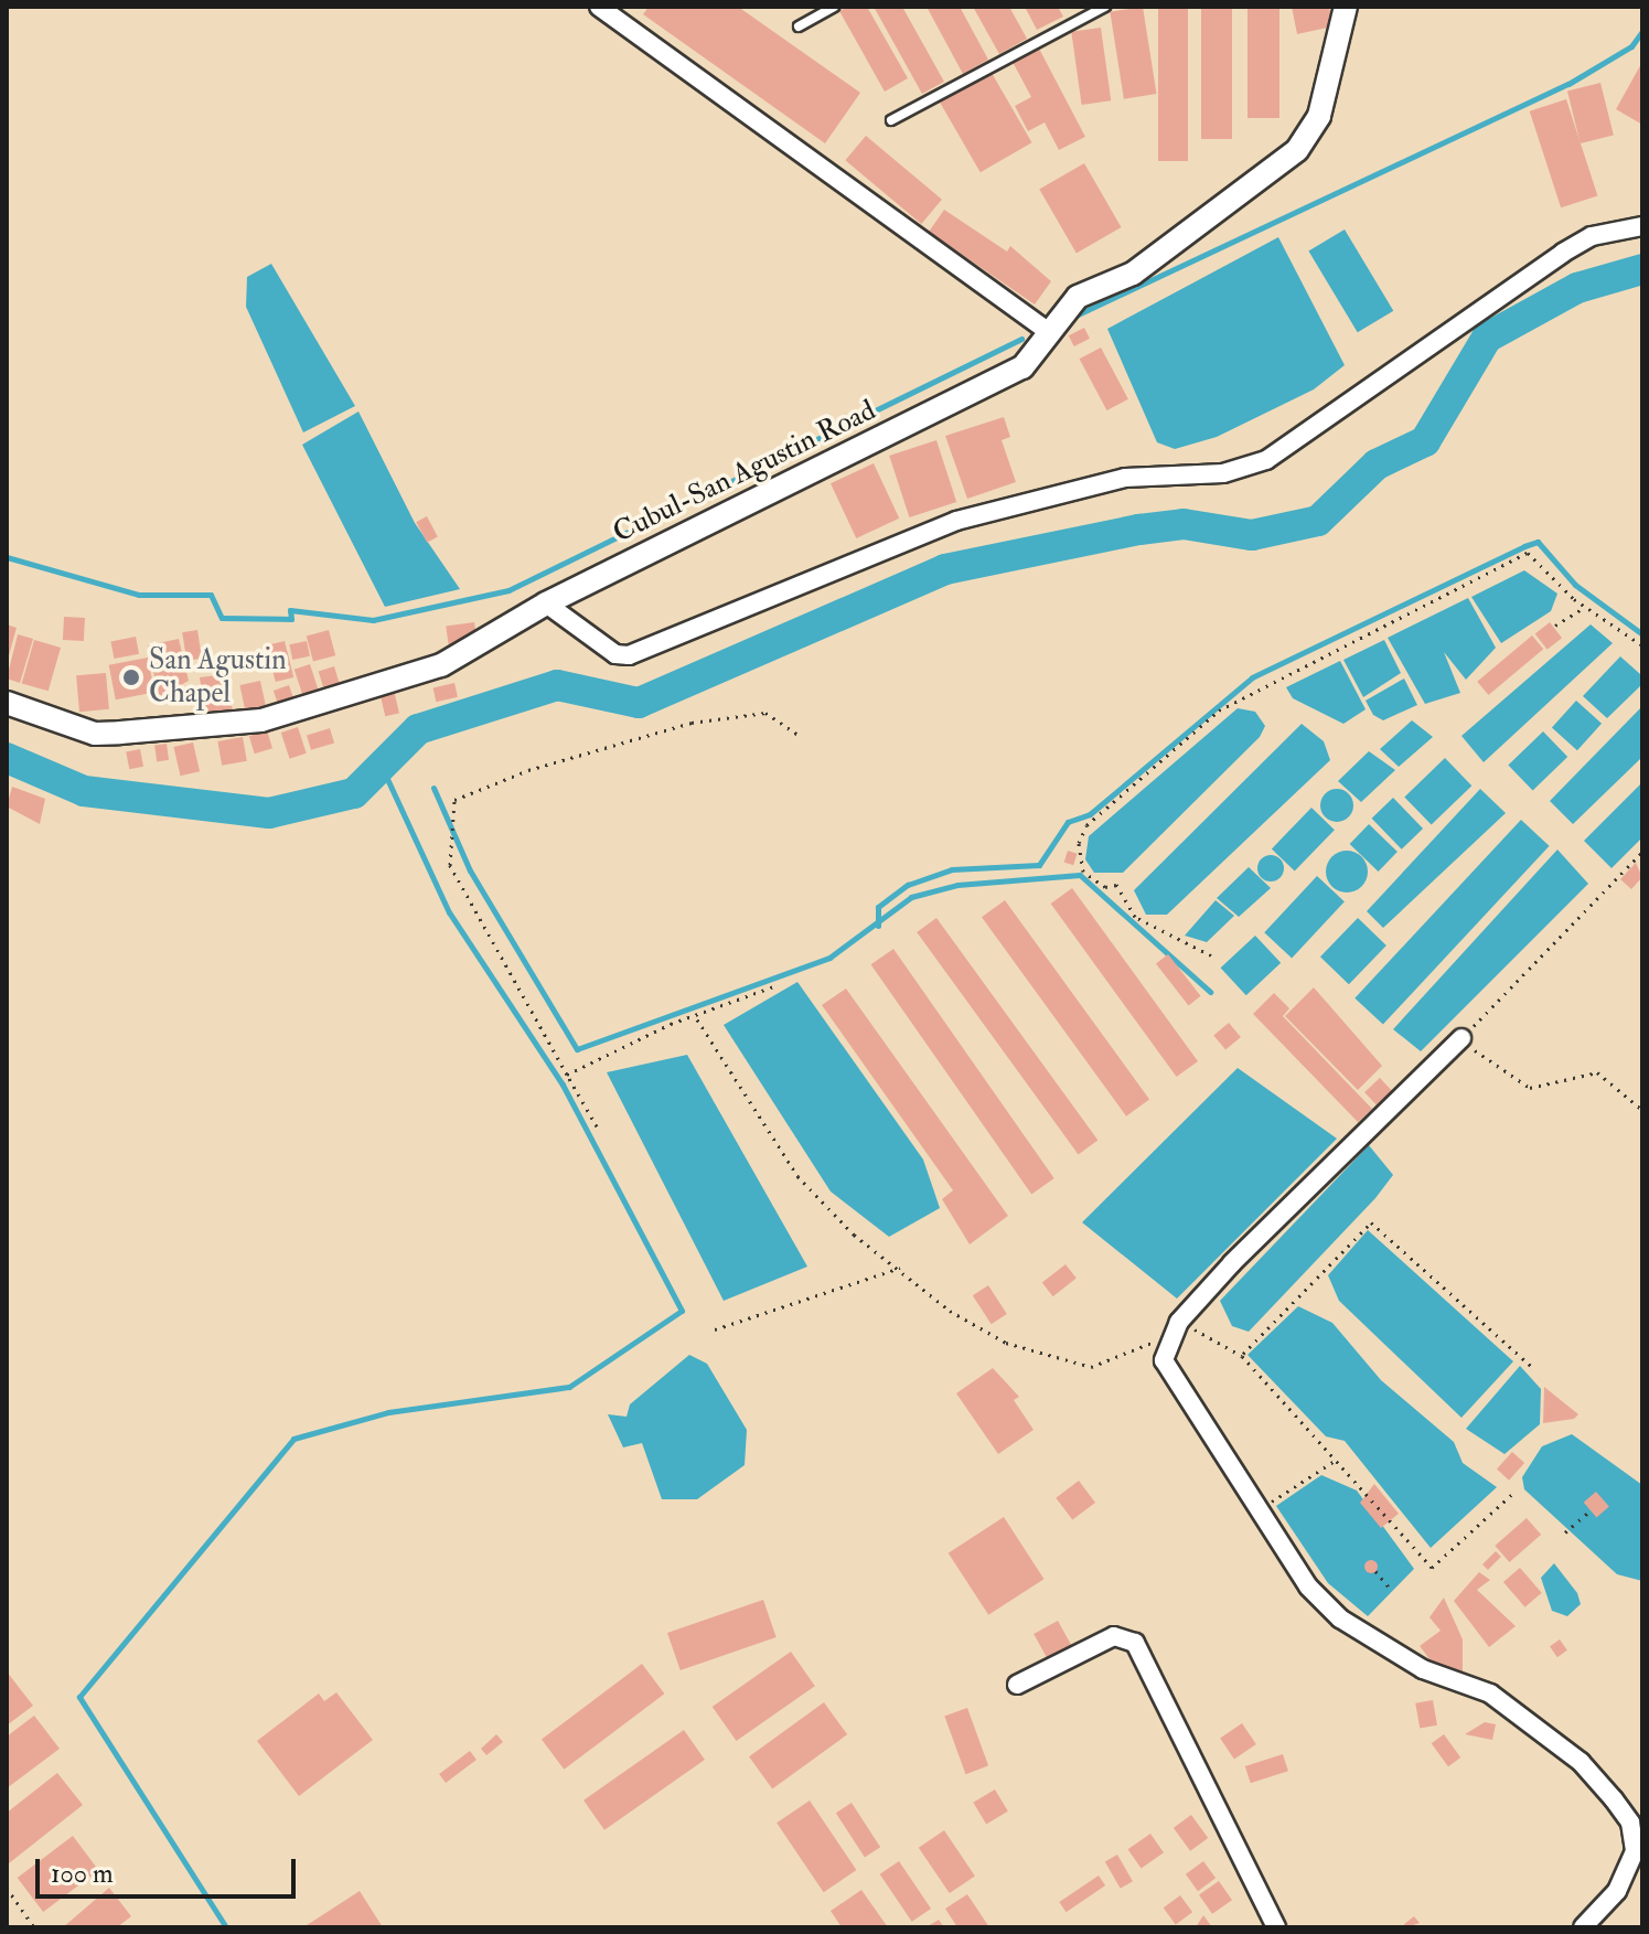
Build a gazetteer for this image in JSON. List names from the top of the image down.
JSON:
{
  "streets": {
    "street": ["Cubul-San Agustin Road"]
  },
  "places": ["San Agustin Chapel"],
  "scale_bar": "100 m"
}
